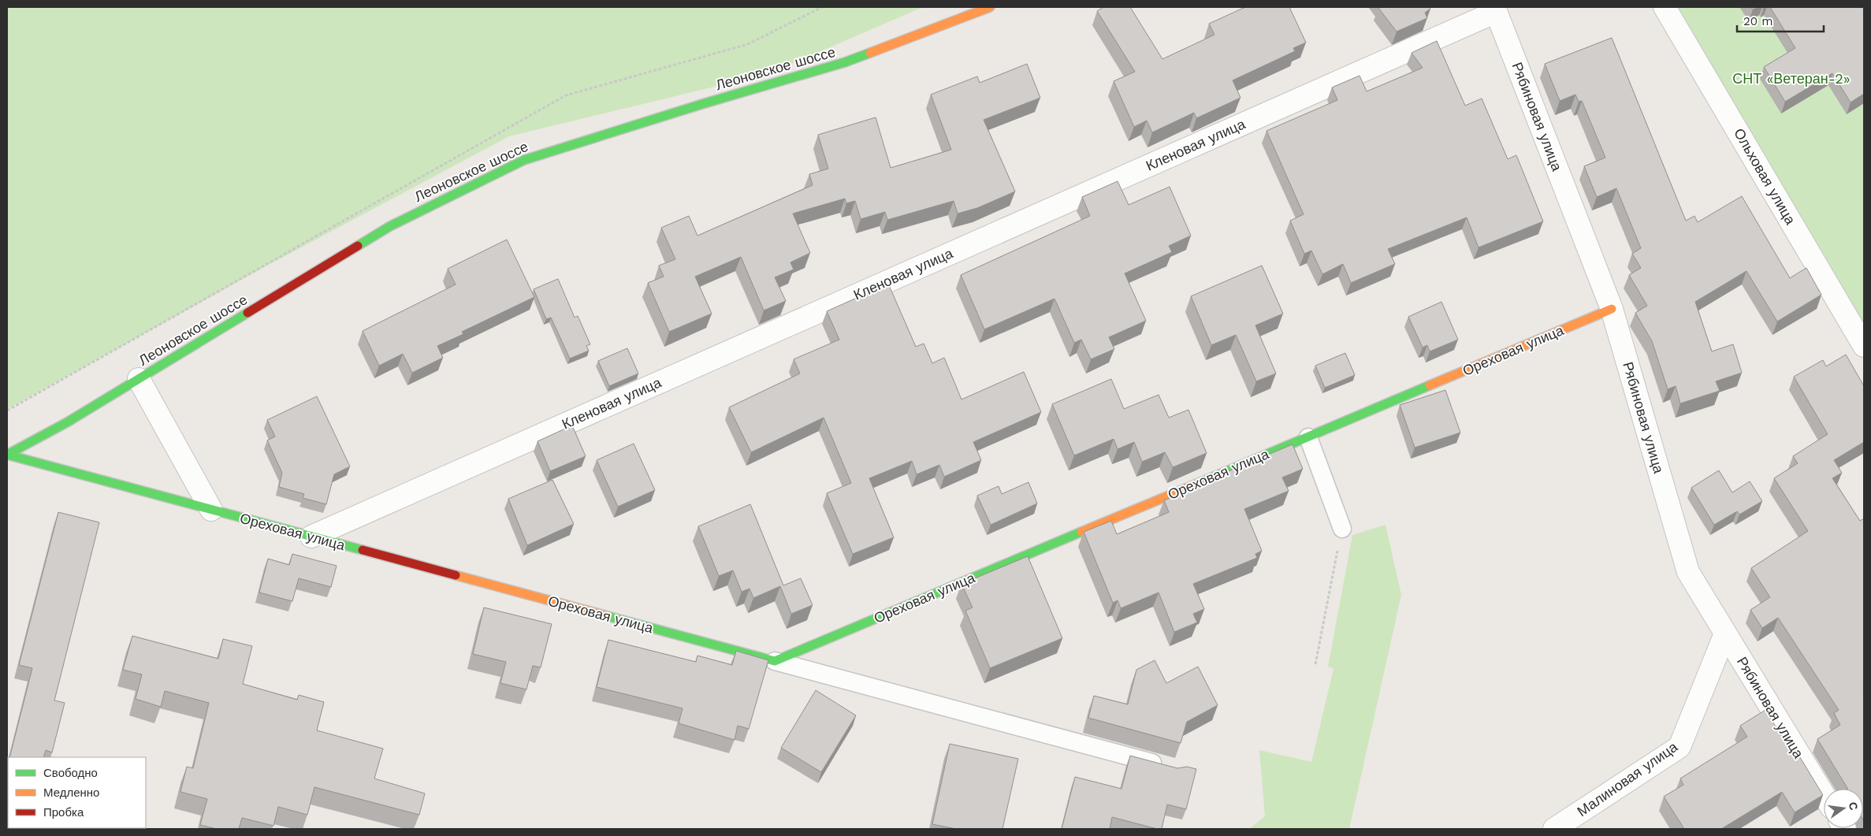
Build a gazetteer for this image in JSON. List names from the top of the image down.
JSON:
{
  "streets": {
    "street": [
      "Леоновское шоссе",
      "Рябиновая улица",
      "Кленовая улица",
      "Ольховая улица",
      "Ореховая улица",
      "Малиновая улица"
    ]
  },
  "crossings": [
    ["Леоновское шоссе", "Ореховая улица"],
    ["Рябиновая улица", "Кленовая улица"],
    ["Рябиновая улица", "Ореховая улица"],
    ["Рябиновая улица", "Малиновая улица"],
    ["Кленовая улица", "Ореховая улица"]
  ],
  "parks": ["СНТ «Ветеран-2»"],
  "legend": ["Свободно", "Медленно", "Пробка"],
  "scale_bar": "20 m",
  "north": "right"
}
